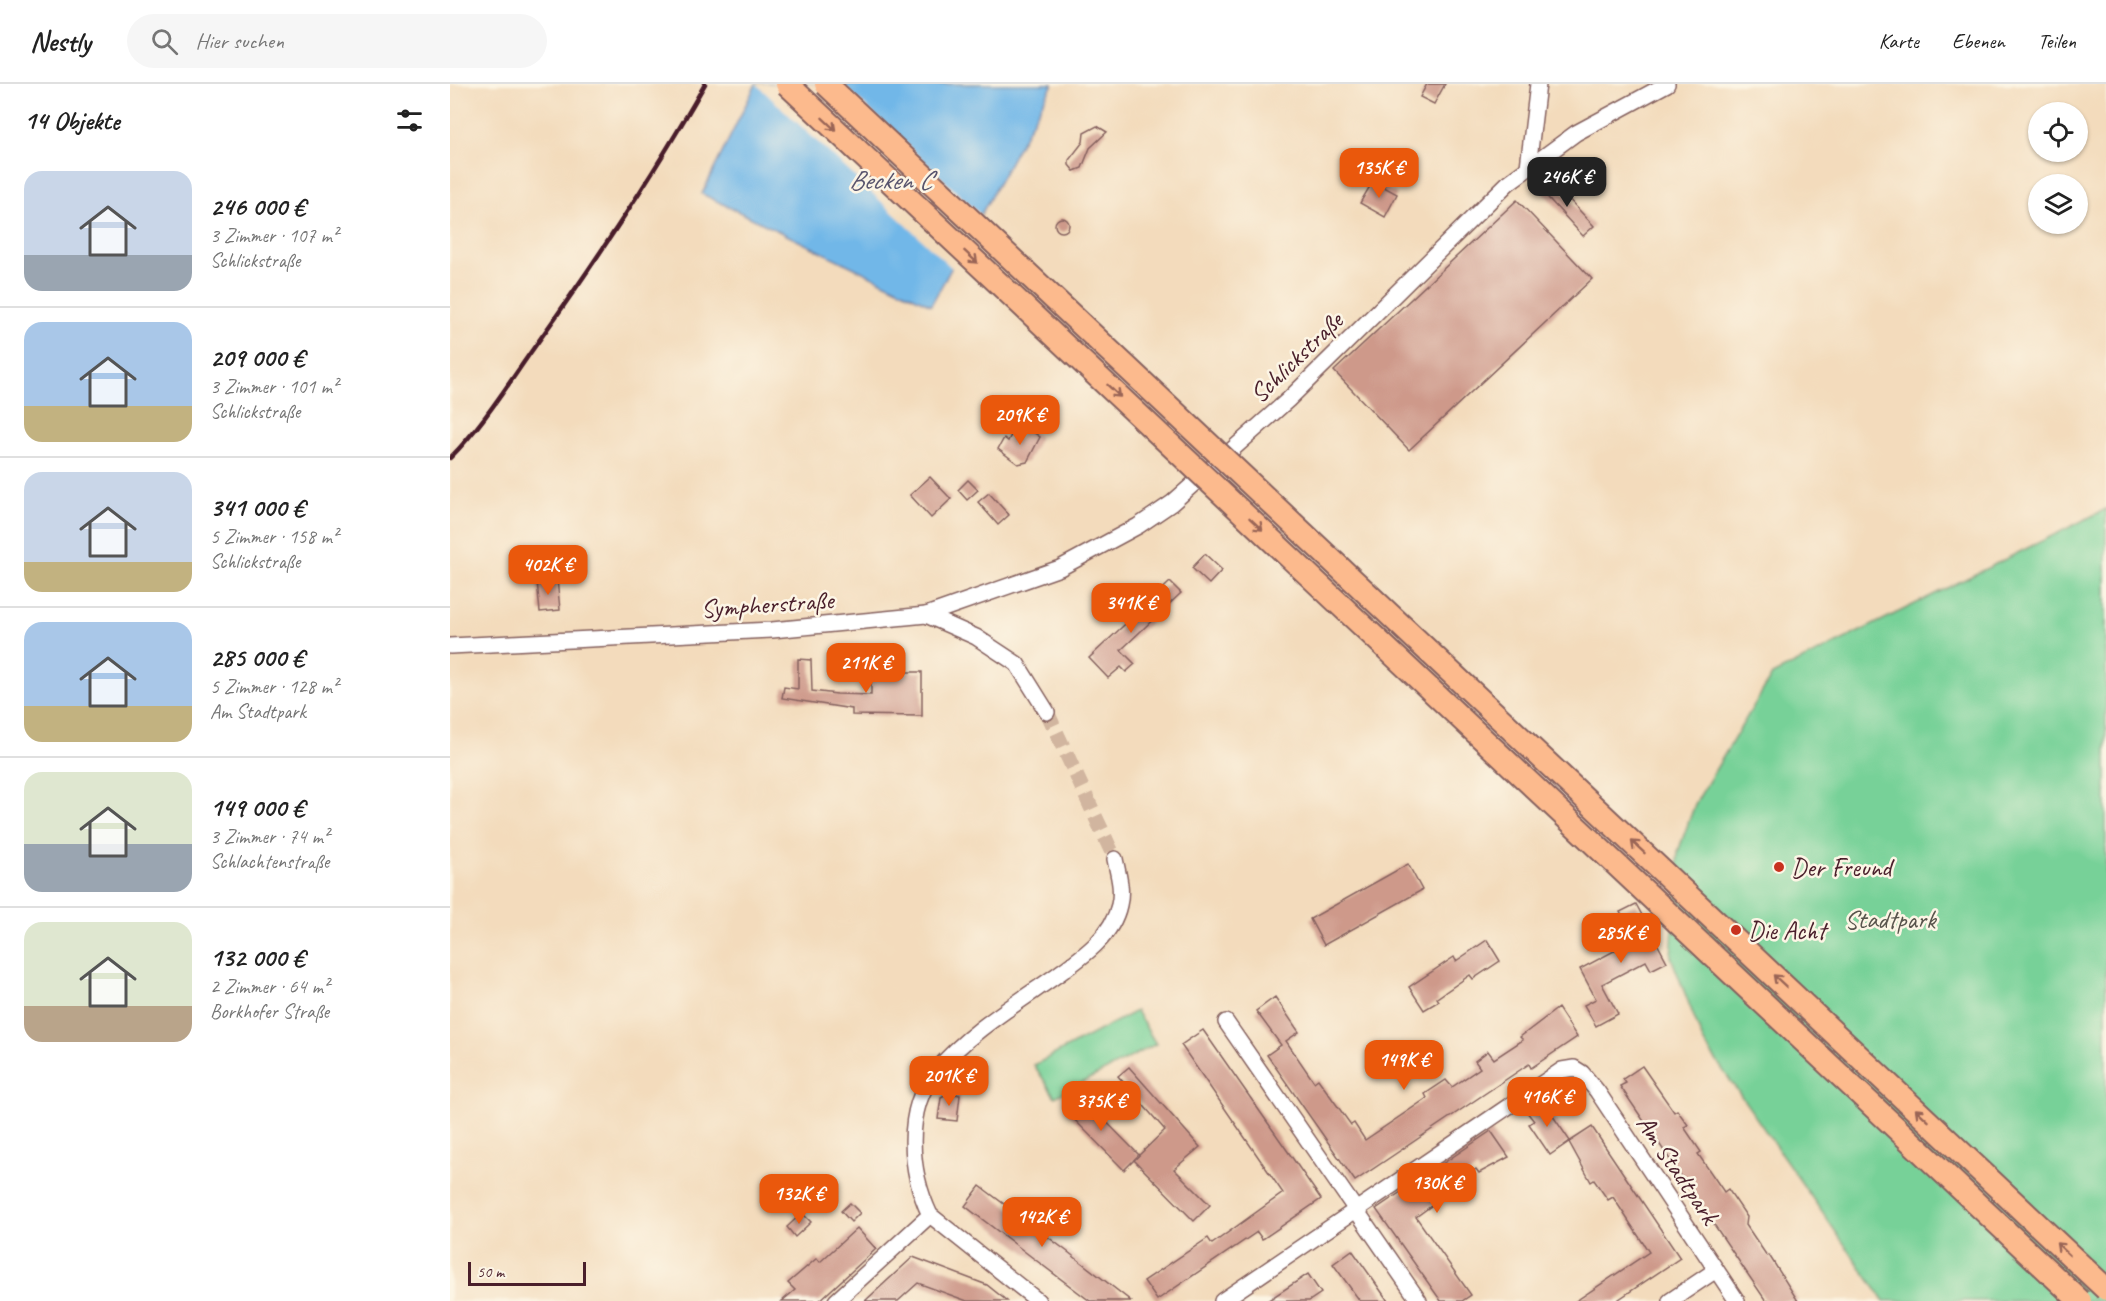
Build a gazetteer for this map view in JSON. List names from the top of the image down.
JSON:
{
  "streets": {
    "street": ["Schlickstraße", "Sympherstraße", "Am Stadtpark"]
  },
  "crossings": [
    ["Schlickstraße", "Sympherstraße"]
  ],
  "water": ["Becken C"],
  "parks": ["Stadtpark"],
  "places": ["Der Freund", "Die Acht"],
  "scale_bar": "50 m",
  "page": {
    "header": "Nestly",
    "search": "Hier suchen",
    "nav": ["Karte", "Ebenen", "Teilen"],
    "heading": "14 Objekte",
    "price": [
      "135K €",
      "246K €",
      "209K €",
      "402K €",
      "341K €",
      "211K €",
      "285K €",
      "149K €",
      "201K €",
      "416K €",
      "375K €",
      "130K €",
      "132K €",
      "142K €"
    ],
    "list": [
      {
        "name": "246 000 €",
        "note": "3 Zimmer · 107 m² · Schlickstraße"
      },
      {
        "name": "209 000 €",
        "note": "3 Zimmer · 101 m² · Schlickstraße"
      },
      {
        "name": "341 000 €",
        "note": "5 Zimmer · 158 m² · Schlickstraße"
      },
      {
        "name": "285 000 €",
        "note": "5 Zimmer · 128 m² · Am Stadtpark"
      },
      {
        "name": "149 000 €",
        "note": "3 Zimmer · 74 m² · Schlachtenstraße"
      },
      {
        "name": "132 000 €",
        "note": "2 Zimmer · 64 m² · Borkhofer Straße"
      }
    ],
    "scale": "50 m"
  }
}
